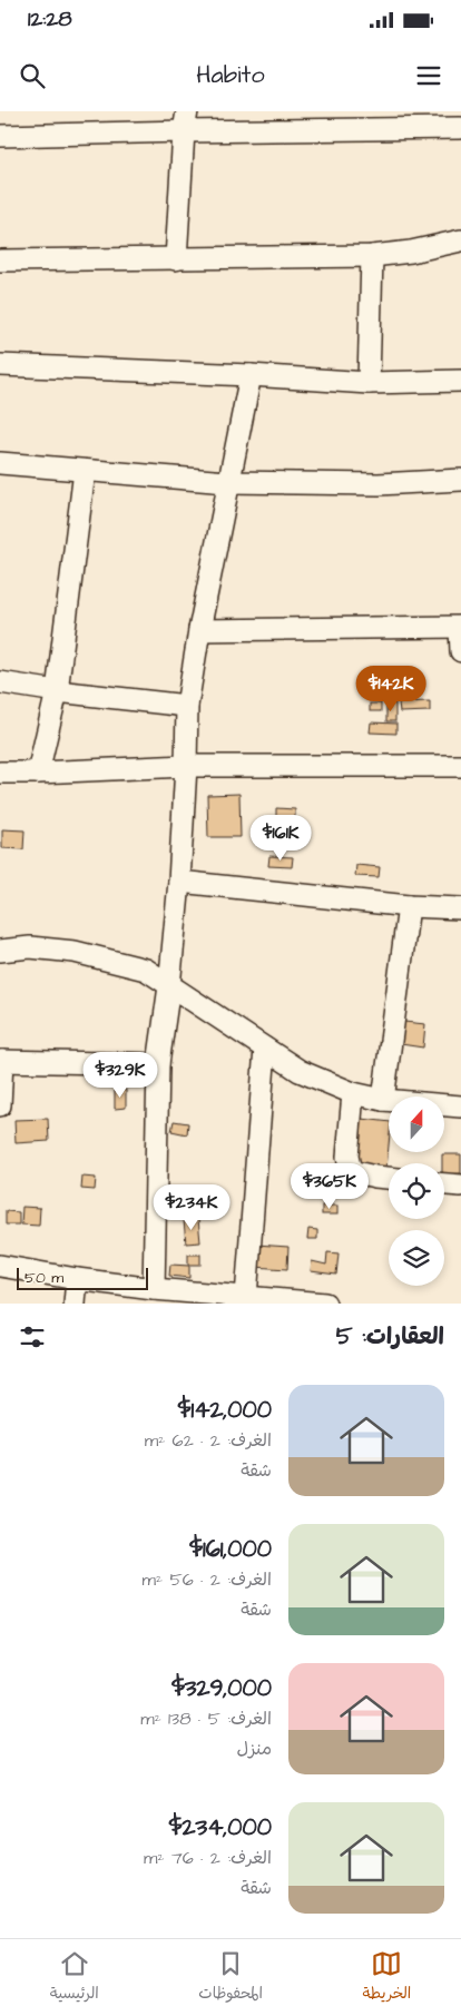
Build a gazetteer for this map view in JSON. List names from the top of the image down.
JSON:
{
  "scale_bar": "50 m",
  "north": "top",
  "page": {
    "status": "12:28",
    "header": "Habito",
    "price": [
      "$142K",
      "$161K",
      "$329K",
      "$365K",
      "$234K"
    ],
    "scale": "50 m",
    "heading": "العقارات: 5",
    "list": [
      {
        "name": "$142,000",
        "note": "الغرف: 2 · 62 m² · شقة"
      },
      {
        "name": "$161,000",
        "note": "الغرف: 2 · 56 m² · شقة"
      },
      {
        "name": "$329,000",
        "note": "الغرف: 5 · 138 m² · منزل"
      },
      {
        "name": "$234,000",
        "note": "الغرف: 2 · 76 m² · شقة"
      }
    ],
    "tabs": ["الخريطة", "المحفوظات", "الرئيسية"]
  }
}
